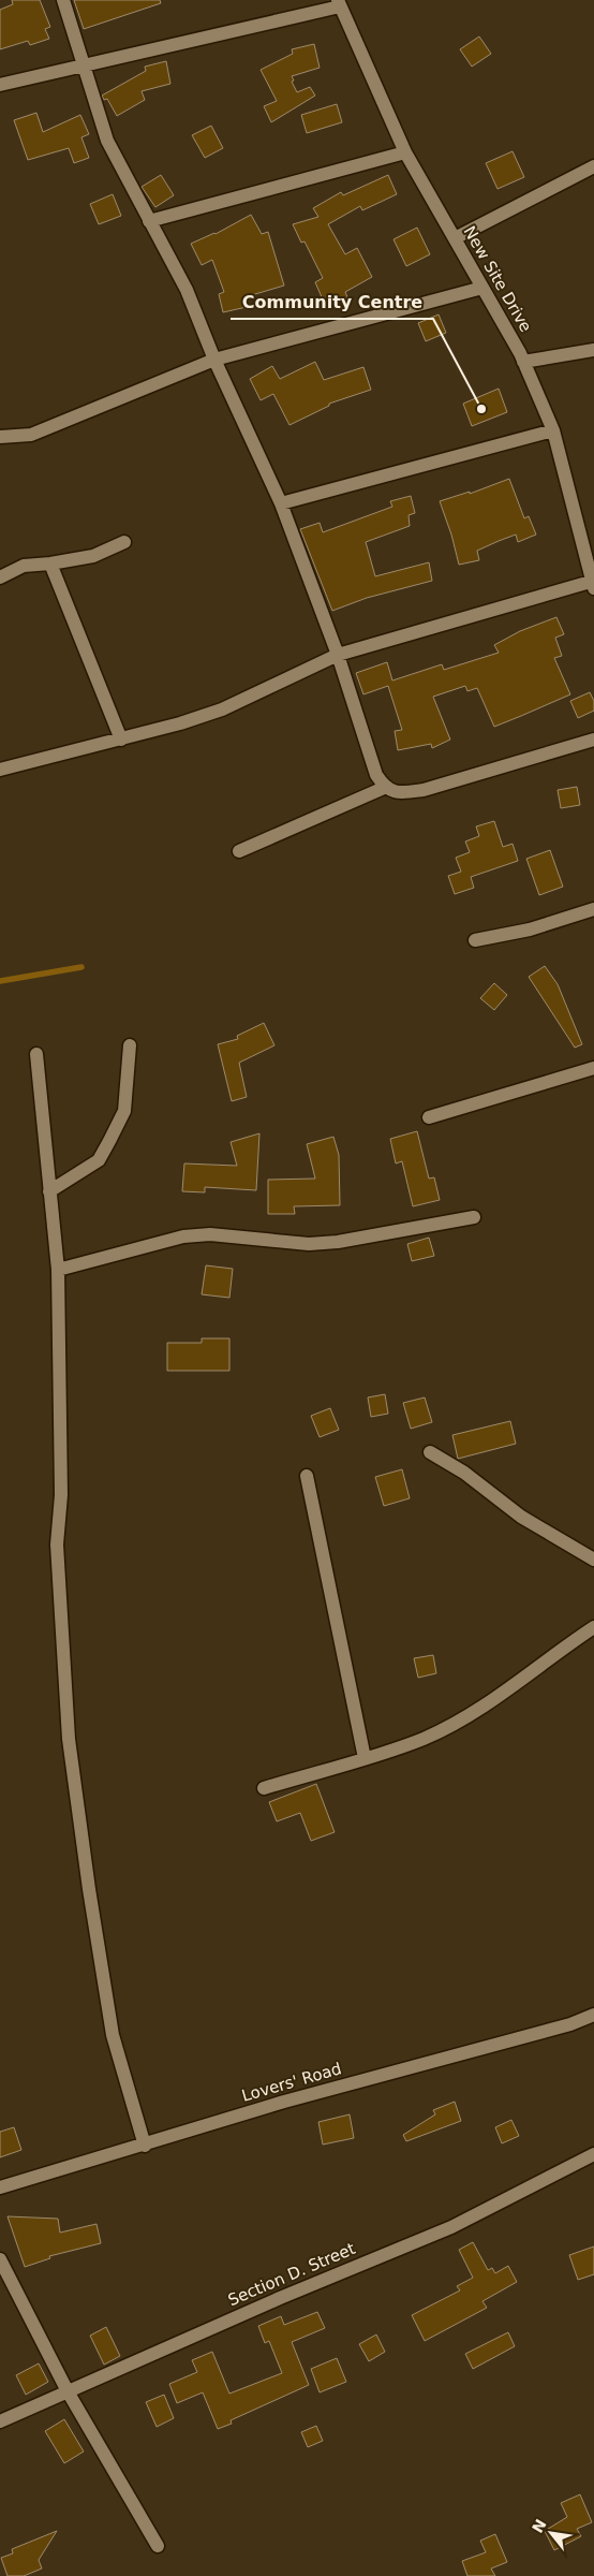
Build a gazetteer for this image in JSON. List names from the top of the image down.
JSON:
{
  "streets": {
    "street": ["New Site Drive", "Lovers' Road", "Section D. Street"]
  },
  "places": ["Community Centre"],
  "north": "top left"
}
